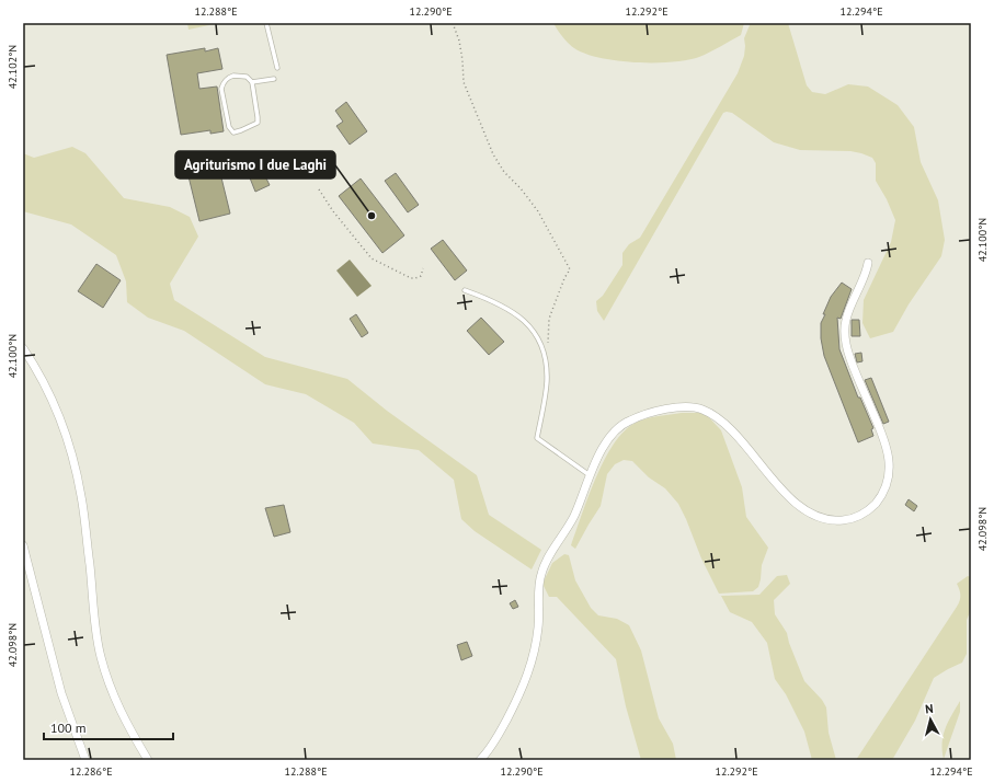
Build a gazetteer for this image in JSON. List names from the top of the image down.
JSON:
{
  "places": ["Agriturismo I due Laghi"],
  "scale_bar": "100 m",
  "north": "top",
  "coordinates": [
    "12.288°E",
    "12.290°E",
    "12.292°E",
    "12.294°E",
    "42.102°N",
    "42.100°N",
    "42.098°N",
    "12.286°E"
  ]
}
